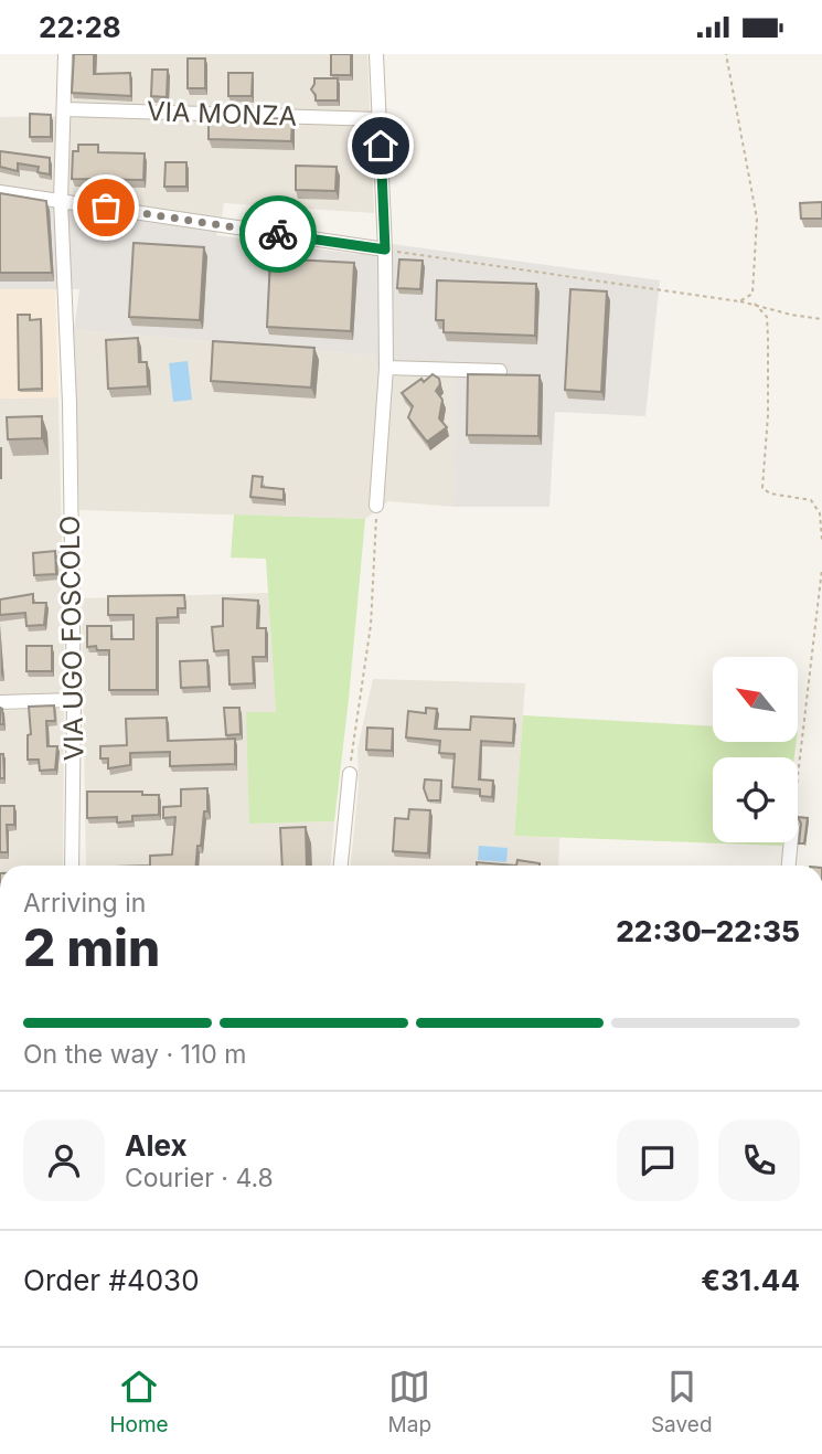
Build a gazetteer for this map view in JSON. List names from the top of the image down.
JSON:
{
  "streets": {
    "street": ["VIA MONZA", "VIA UGO FOSCOLO"]
  },
  "crossings": [
    ["VIA MONZA", "VIA UGO FOSCOLO"]
  ],
  "north": "top left",
  "page": {
    "status": "22:28",
    "heading": ["2 min", "Arriving in", "22:30–22:35"],
    "panel": [
      "Alex",
      "Courier · 4.8",
      "Order #4030",
      "€31.44"
    ],
    "bar": "On the way · 110 m",
    "tabs": ["Home", "Map", "Saved"]
  }
}
